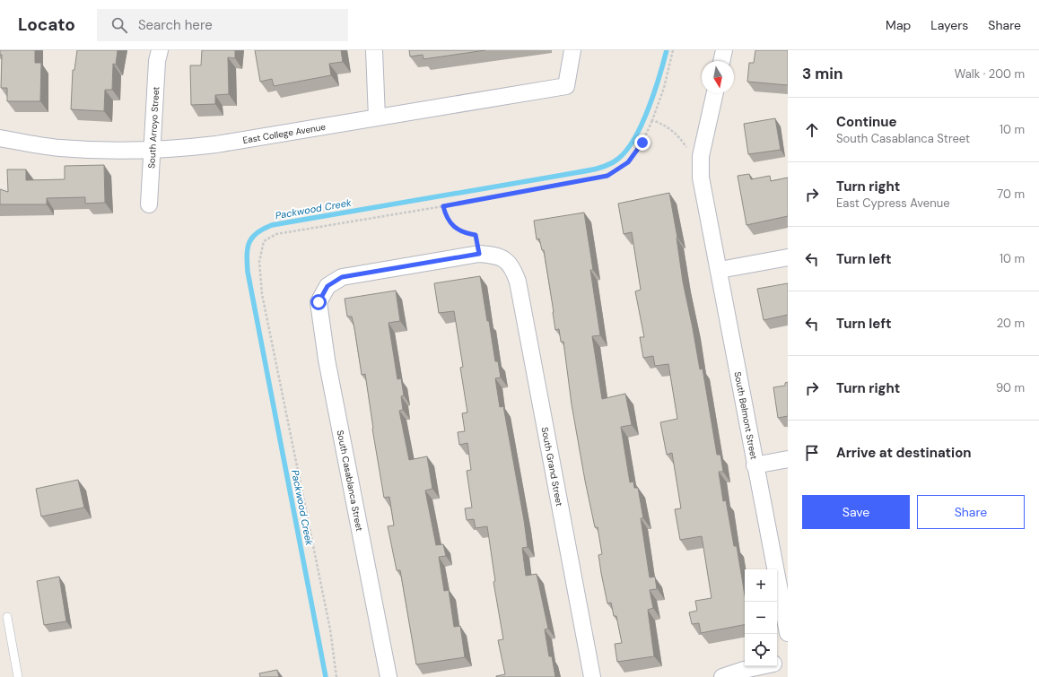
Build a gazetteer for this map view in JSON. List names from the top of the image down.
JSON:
{
  "streets": {
    "street": [
      "South Arroyo Street",
      "East College Avenue",
      "South Belmont Street",
      "South Grand Street",
      "South Casablanca Street"
    ]
  },
  "crossings": [
    ["South Arroyo Street", "East College Avenue"],
    ["South Grand Street", "South Casablanca Street"]
  ],
  "water": ["Packwood Creek"],
  "north": "bottom",
  "page": {
    "header": "Locato",
    "search": "Search here",
    "nav": ["Map", "Layers", "Share"],
    "heading": ["3 min", "Walk · 200 m"],
    "list": [
      ["Continue", "South Casablanca Street", "10 m"],
      ["Turn right", "East Cypress Avenue", "70 m"],
      ["Turn left", "10 m"],
      ["Turn left", "20 m"],
      ["Turn right", "90 m"],
      "Arrive at destination"
    ],
    "buttons": ["Save", "Share"],
    "map_buttons": ["+", "−"]
  }
}
